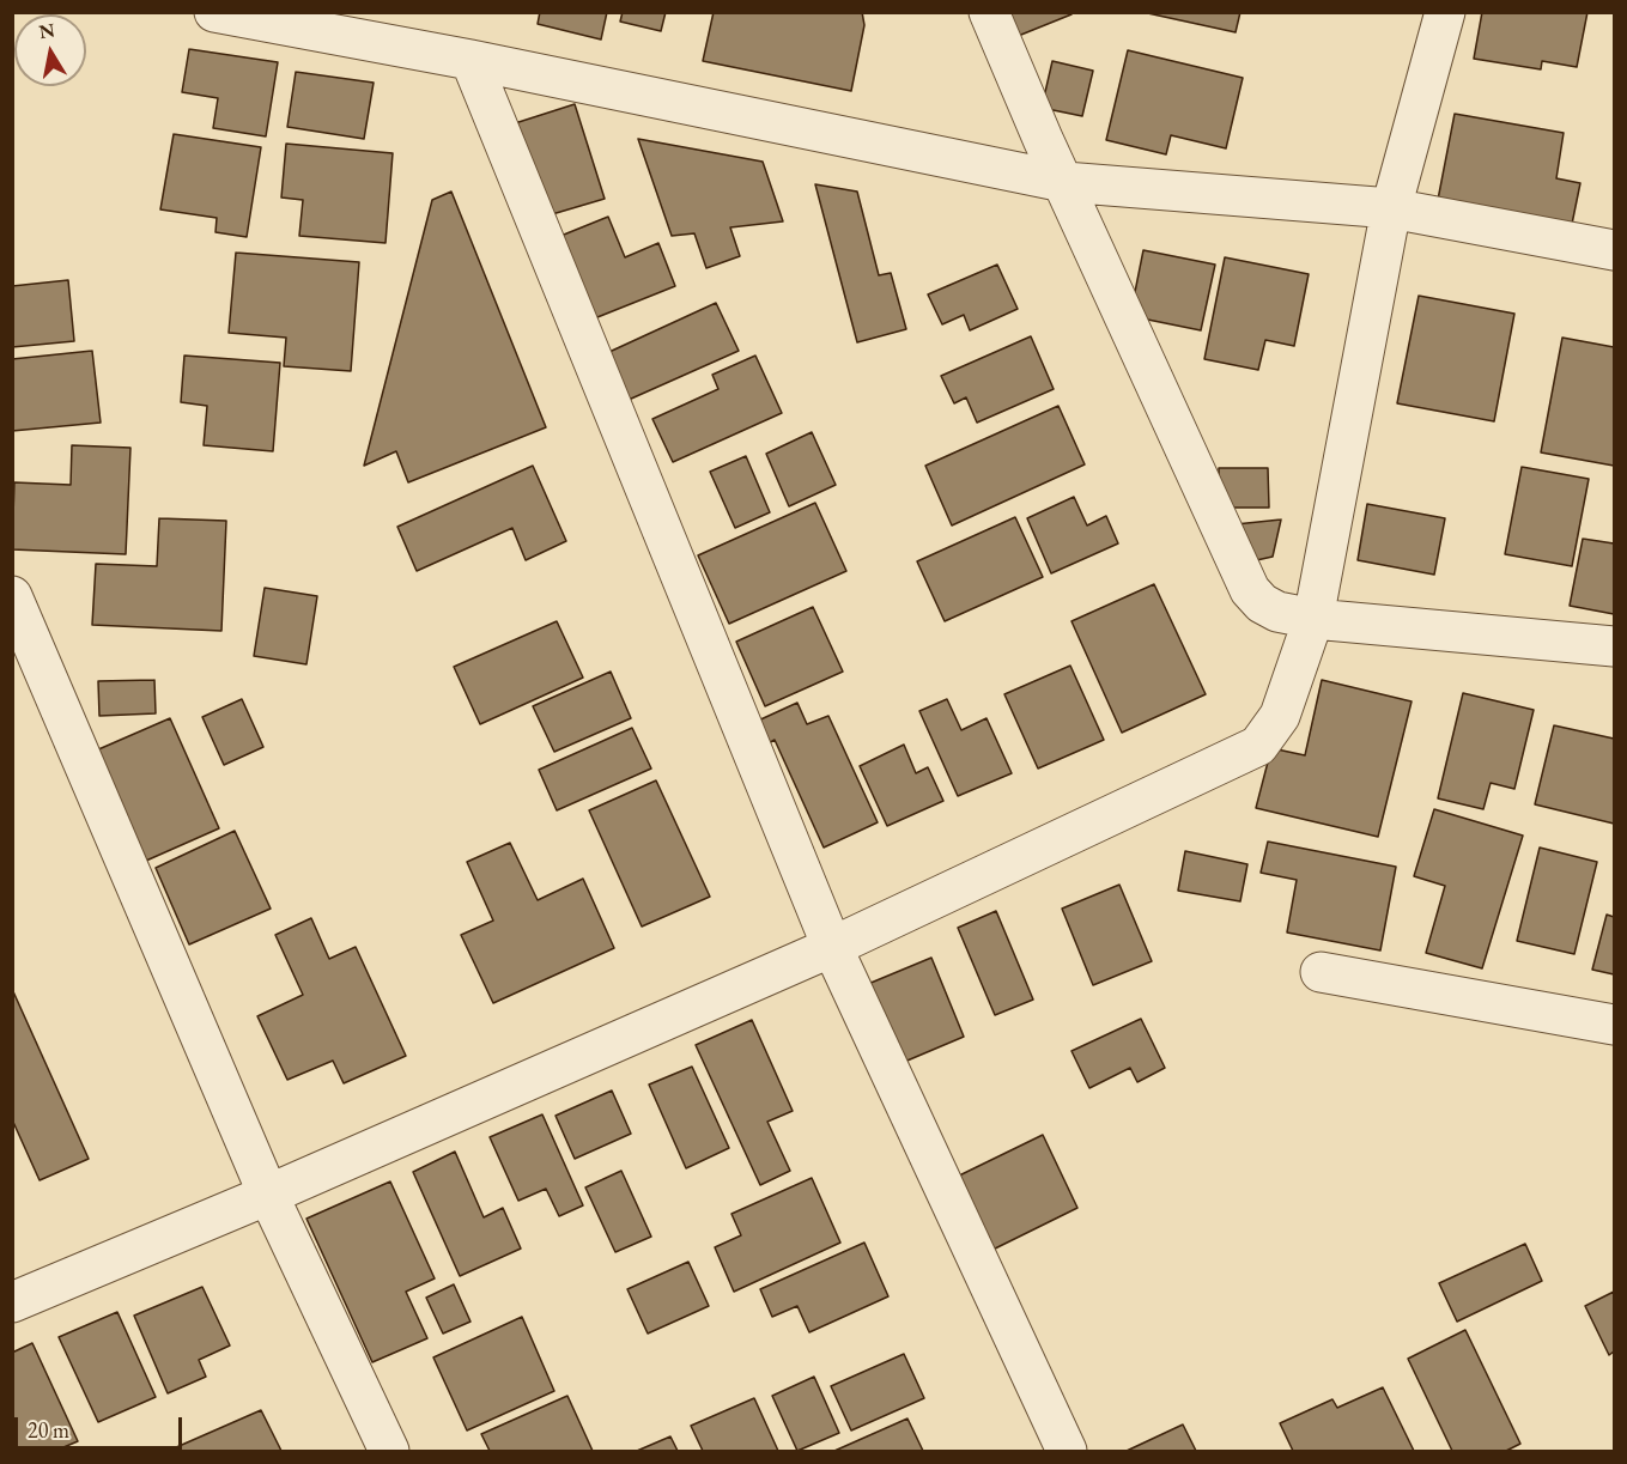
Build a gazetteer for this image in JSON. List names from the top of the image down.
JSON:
{
  "scale_bar": "20 m",
  "north": "top"
}
